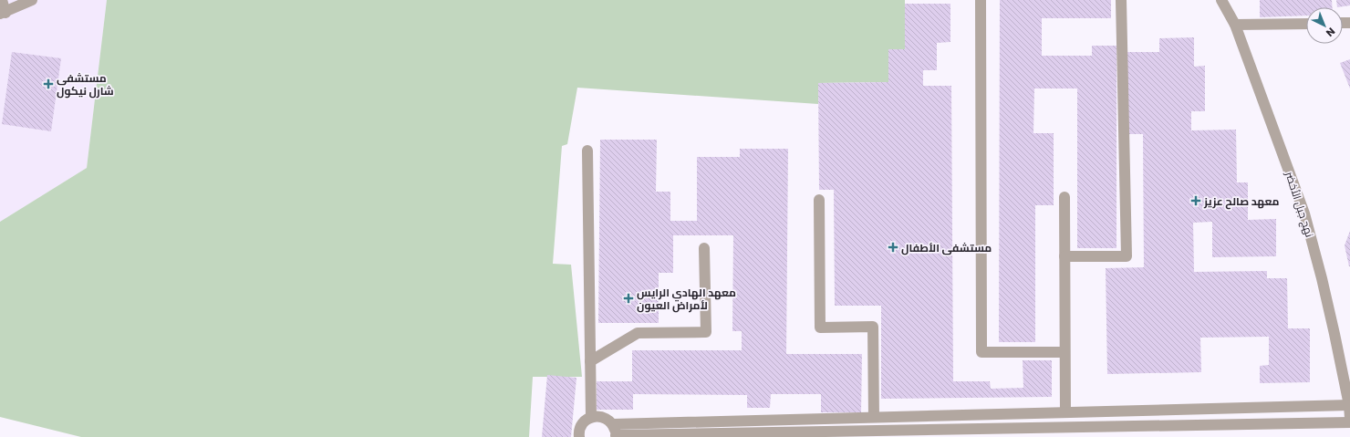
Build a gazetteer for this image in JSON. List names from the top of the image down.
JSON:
{
  "streets": {
    "street": ["نهج جبل الأخضر"]
  },
  "places": {
    "health": [
      "مستشفى شارل نيكول",
      "معهد صالح عزيز",
      "مستشفى الأطفال",
      "معهد الهادي الرايس لأمراض العيون"
    ]
  },
  "north": "bottom right"
}
